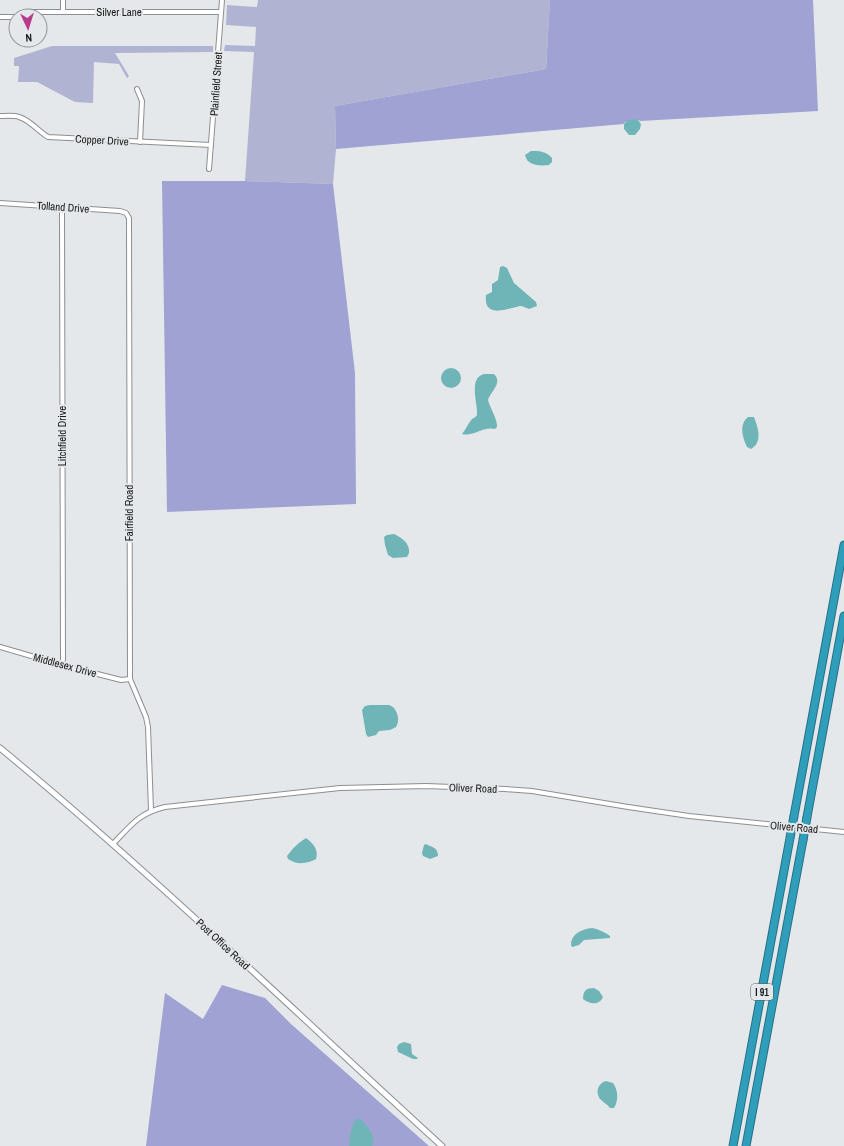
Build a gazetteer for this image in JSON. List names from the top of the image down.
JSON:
{
  "streets": {
    "highway": ["I 91"],
    "street": [
      "Silver Lane",
      "Plainfield Street",
      "Copper Drive",
      "Tolland Drive",
      "Litchfield Drive",
      "Fairfield Road",
      "Middlesex Drive",
      "Oliver Road",
      "Post Office Road"
    ]
  },
  "crossings": [
    ["Silver Lane", "Plainfield Street"],
    ["Plainfield Street", "Copper Drive"],
    ["Tolland Drive", "Litchfield Drive"],
    ["Tolland Drive", "Fairfield Road"],
    ["Litchfield Drive", "Middlesex Drive"],
    ["Fairfield Road", "Middlesex Drive"],
    ["Fairfield Road", "Oliver Road"],
    ["Oliver Road", "Post Office Road"]
  ],
  "north": "bottom"
}
